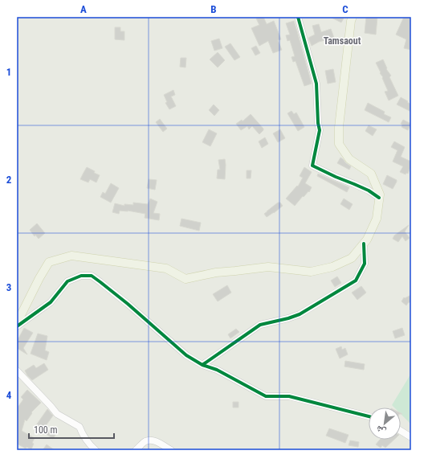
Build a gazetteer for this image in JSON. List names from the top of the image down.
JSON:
{
  "districts": ["Tamsaout"],
  "scale_bar": "100 m",
  "north": "bottom left",
  "grid": {
    "columns": ["A", "B", "C"],
    "rows": [
      "1",
      "2",
      "3",
      "4"
    ]
  }
}
